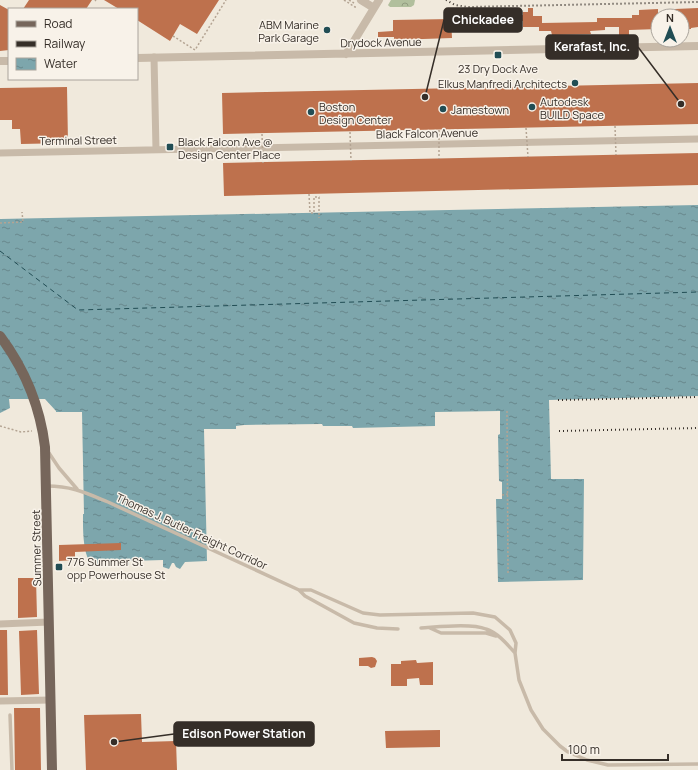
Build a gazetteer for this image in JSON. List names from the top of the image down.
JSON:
{
  "streets": {
    "main road": ["Summer Street"],
    "street": ["Drydock Avenue", "Black Falcon Avenue", "Terminal Street"],
    "lane": ["Thomas J. Butler Freight Corridor"]
  },
  "crossings": [
    ["Black Falcon Avenue", "Terminal Street"],
    ["Thomas J. Butler Freight Corridor", "Summer Street"]
  ],
  "places": {
    "other": [
      "ABM Marine Park Garage",
      "Elkus Manfredi Architects",
      "Chickadee",
      "Kerafast, Inc.",
      "Autodesk BUILD Space",
      "Jamestown",
      "Boston Design Center",
      "Edison Power Station"
    ],
    "transit": ["23 Dry Dock Ave", "Black Falcon Ave @ Design Center Place", "776 Summer St opp Powerhouse St"]
  },
  "legend": ["Road", "Railway", "Water"],
  "scale_bar": "100 m",
  "north": "top"
}
